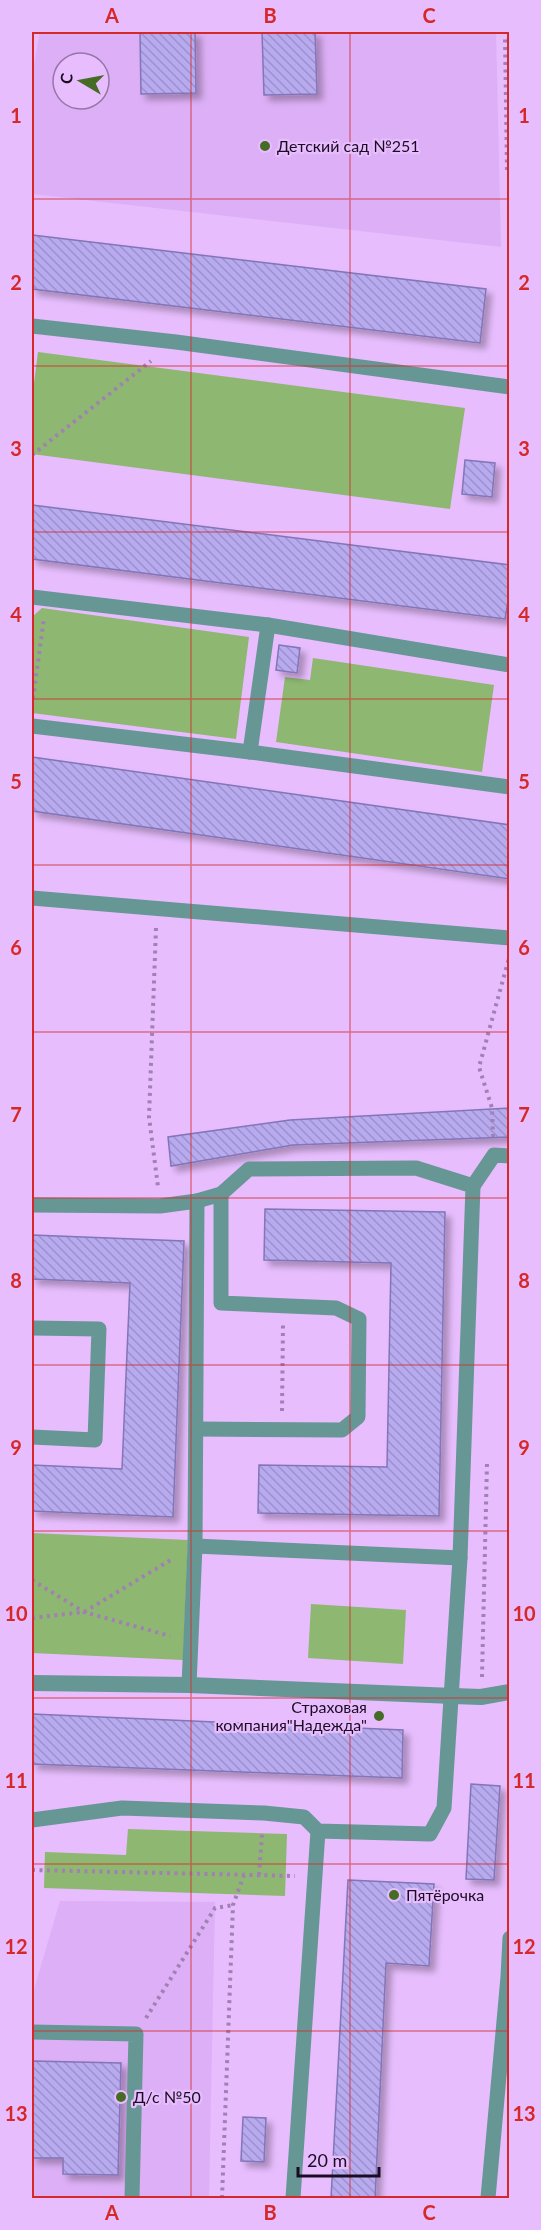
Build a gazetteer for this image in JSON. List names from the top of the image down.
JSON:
{
  "places": [
    "Детский сад №251",
    "Страховая компания\"Надежда\"",
    "Пятёрочка",
    "Д/с №50"
  ],
  "scale_bar": "20 m",
  "north": "left",
  "grid": {
    "columns": ["A", "B", "C"],
    "rows": [
      "1",
      "2",
      "3",
      "4",
      "5",
      "6",
      "7",
      "8",
      "9",
      "10",
      "11",
      "12",
      "13"
    ]
  }
}
